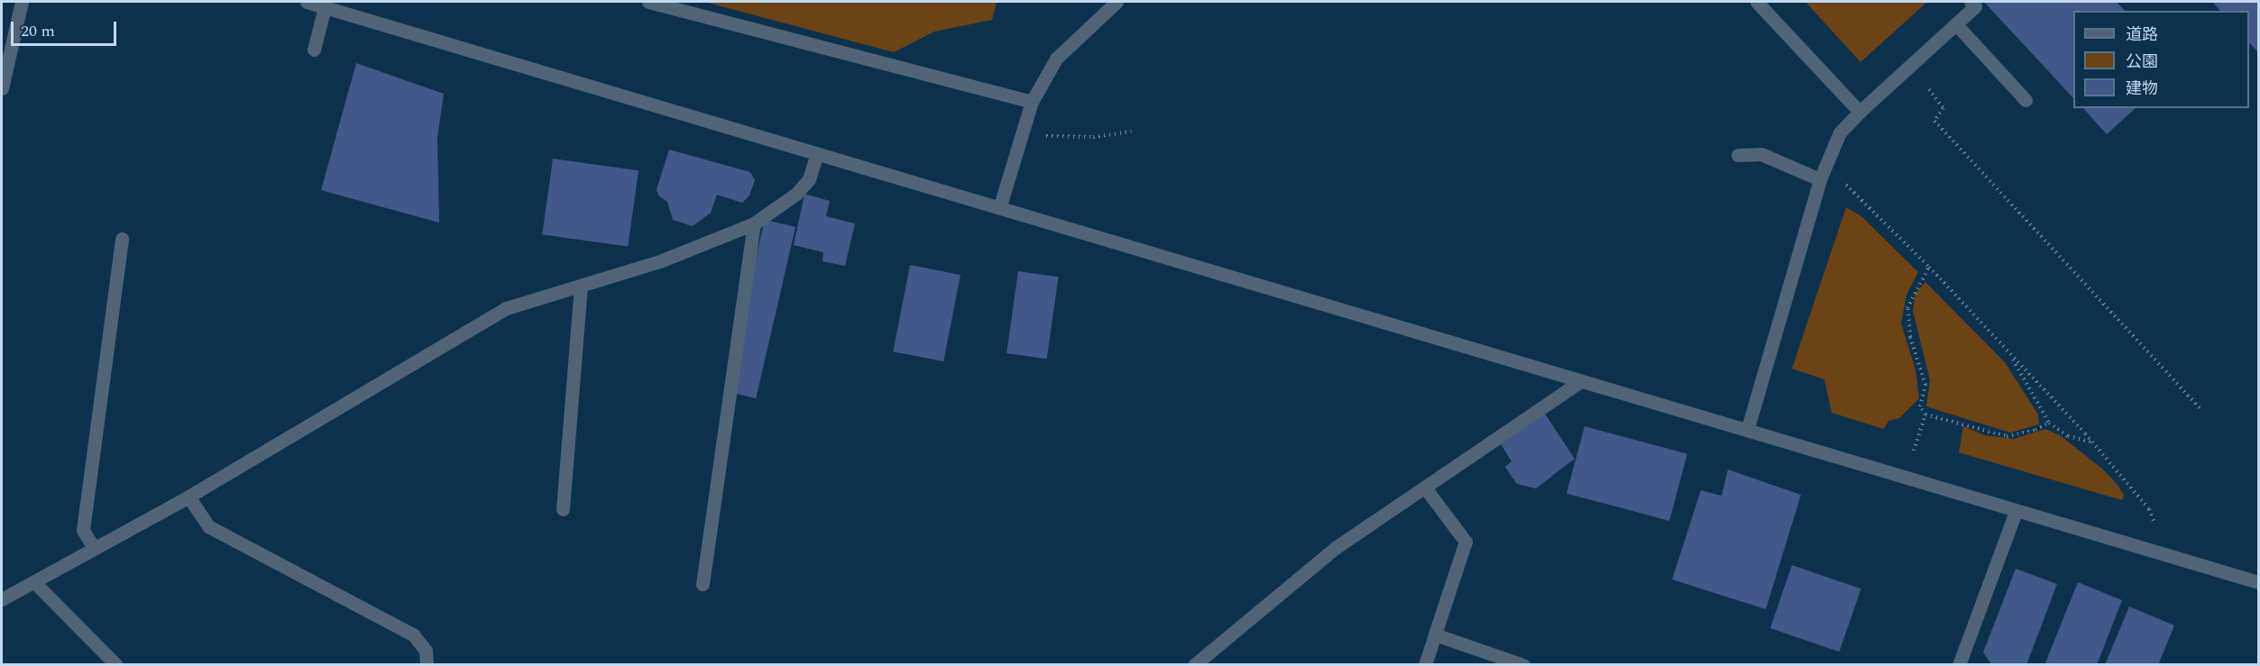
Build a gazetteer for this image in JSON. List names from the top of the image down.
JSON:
{
  "legend": ["道路", "公園", "建物"],
  "scale_bar": "20 m"
}
